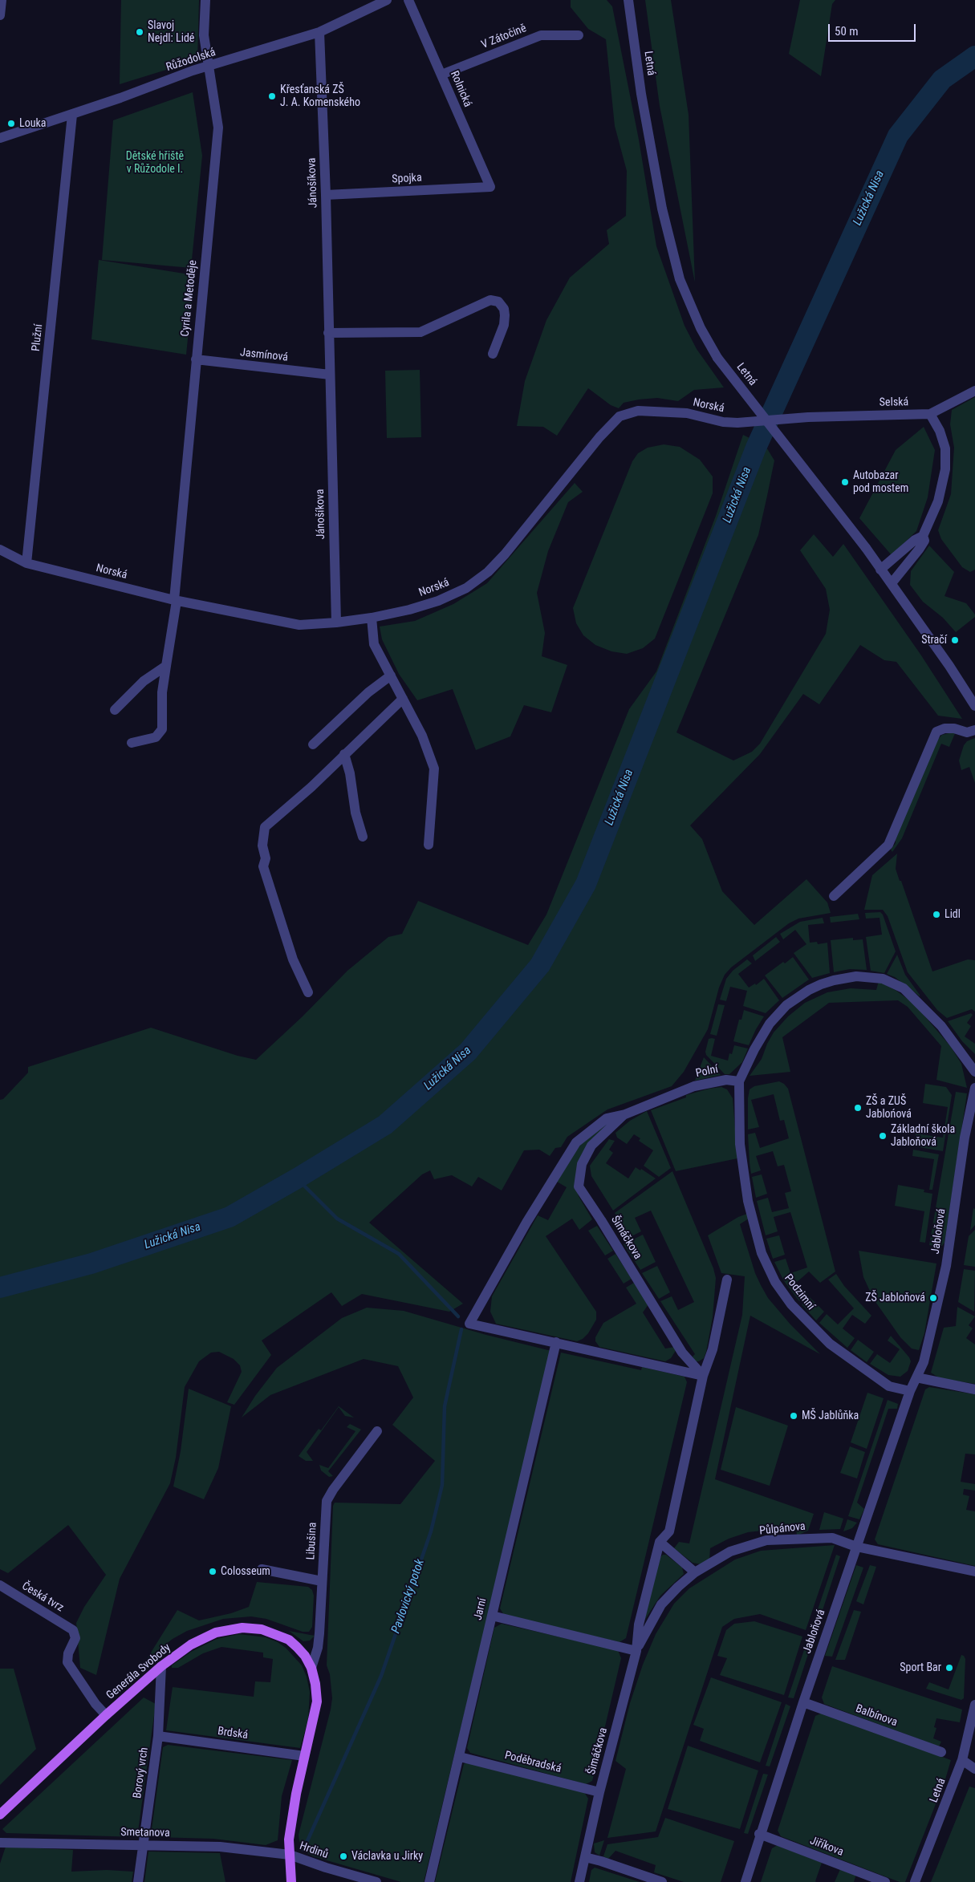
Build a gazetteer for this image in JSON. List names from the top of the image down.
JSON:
{
  "streets": {
    "main road": ["Generála Svobody"],
    "street": [
      "V Zátočině",
      "Růžodolská",
      "Letná",
      "Rolnická",
      "Spojka",
      "Jánošíkova",
      "Cyrila a Metoděje",
      "Plužní",
      "Jasmínová",
      "Selská",
      "Norská",
      "Polní",
      "Jabloňová",
      "Šimáčkova",
      "Podzimní",
      "Půlpánova",
      "Libušina",
      "Česká tvrz",
      "Jarní",
      "Balbínova",
      "Brdská",
      "Poděbradská",
      "Borový vrch",
      "Smetanova",
      "Jiříkova",
      "Hrdinů"
    ]
  },
  "crossings": [
    ["V Zátočině", "Rolnická"],
    ["Růžodolská", "Jánošíkova"],
    ["Růžodolská", "Cyrila a Metoděje"],
    ["Růžodolská", "Plužní"],
    ["Rolnická", "Spojka"],
    ["Spojka", "Jánošíkova"],
    ["Jánošíkova", "Jasmínová"],
    ["Jánošíkova", "Norská"],
    ["Cyrila a Metoděje", "Jasmínová"],
    ["Cyrila a Metoděje", "Norská"],
    ["Plužní", "Norská"],
    ["Selská", "Norská"],
    ["Polní", "Šimáčkova"],
    ["Polní", "Podzimní"],
    ["Polní", "Jarní"],
    ["Jabloňová", "Podzimní"],
    ["Jabloňová", "Půlpánova"],
    ["Jabloňová", "Balbínova"],
    ["Jabloňová", "Jiříkova"],
    ["Šimáčkova", "Půlpánova"],
    ["Šimáčkova", "Poděbradská"],
    ["Libušina", "Generála Svobody"],
    ["Česká tvrz", "Generála Svobody"],
    ["Jarní", "Poděbradská"],
    ["Generála Svobody", "Brdská"],
    ["Generála Svobody", "Borový vrch"],
    ["Generála Svobody", "Smetanova"],
    ["Generála Svobody", "Hrdinů"],
    ["Brdská", "Borový vrch"],
    ["Borový vrch", "Smetanova"],
    ["Smetanova", "Hrdinů"]
  ],
  "water": ["Lužická Nisa", "Pavlovický potok"],
  "parks": ["Dětské hřiště v Růžodole I."],
  "places": [
    "Slavoj Nejdl: Lidé",
    "Křesťanská ZŠ J. A. Komenského",
    "Louka",
    "Autobazar pod mostem",
    "Stračí",
    "Lidl",
    "ZŠ a ZUŠ Jablońová",
    "Základní škola Jabloňová",
    "ZŠ Jabloňová",
    "MŠ Jablůňka",
    "Colosseum",
    "Sport Bar",
    "Václavka u Jirky"
  ],
  "scale_bar": "50 m"
}
